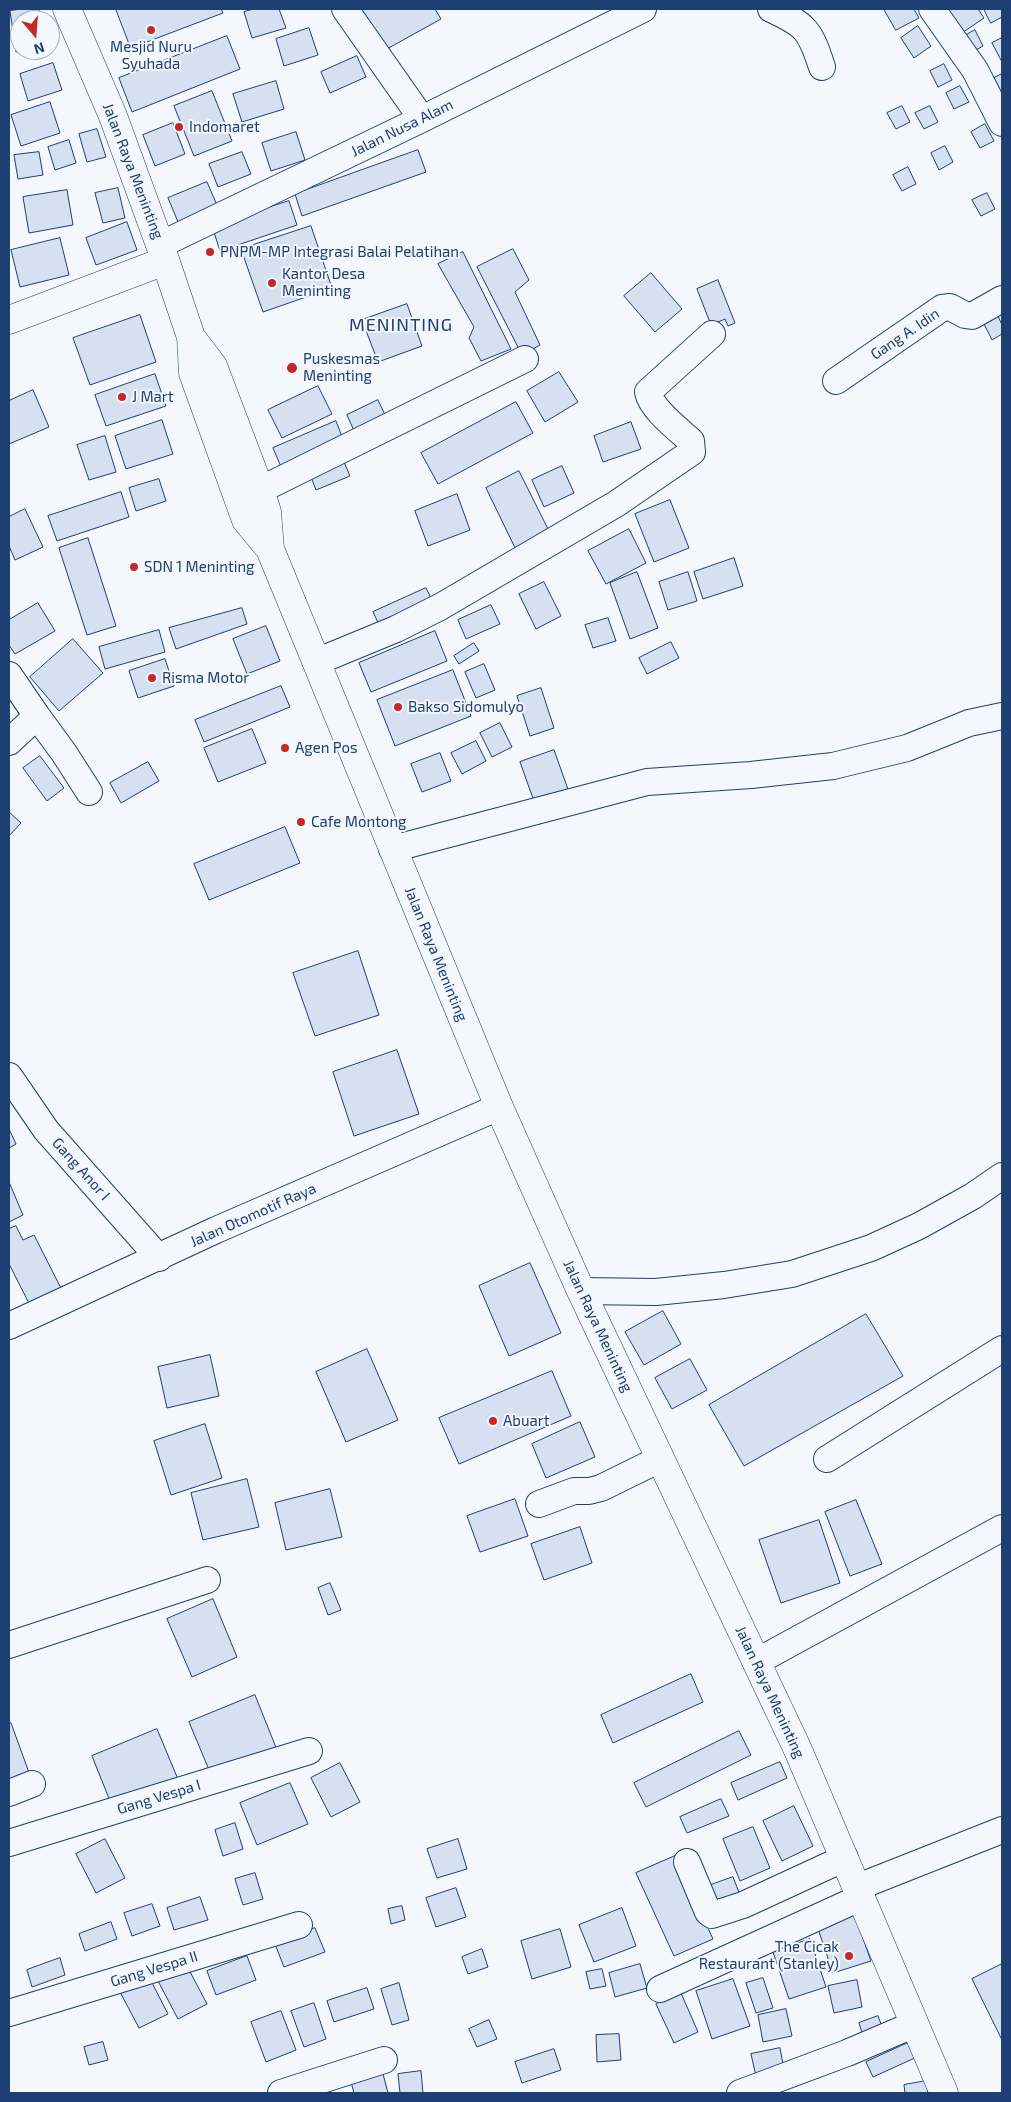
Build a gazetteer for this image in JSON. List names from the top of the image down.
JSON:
{
  "streets": {
    "main road": ["Jalan Raya Meninting"],
    "street": [
      "Jalan Nusa Alam",
      "Gang A. Idin",
      "Gang Anor I",
      "Jalan Otomotif Raya",
      "Gang Vespa I",
      "Gang Vespa II"
    ]
  },
  "crossings": [
    ["Jalan Nusa Alam", "Jalan Raya Meninting"],
    ["Jalan Raya Meninting", "Jalan Otomotif Raya"],
    ["Gang Anor I", "Jalan Otomotif Raya"]
  ],
  "districts": ["MENINTING"],
  "places": [
    "Mesjid Nuru Syuhada",
    "Indomaret",
    "PNPM-MP Integrasi Balai Pelatihan",
    "Kantor Desa Meninting",
    "Puskesmas Meninting",
    "J Mart",
    "SDN 1 Meninting",
    "Risma Motor",
    "Bakso Sidomulyo",
    "Agen Pos",
    "Cafe Montong",
    "Abuart",
    "The Cicak Restaurant (Stanley)"
  ],
  "north": "bottom"
}
